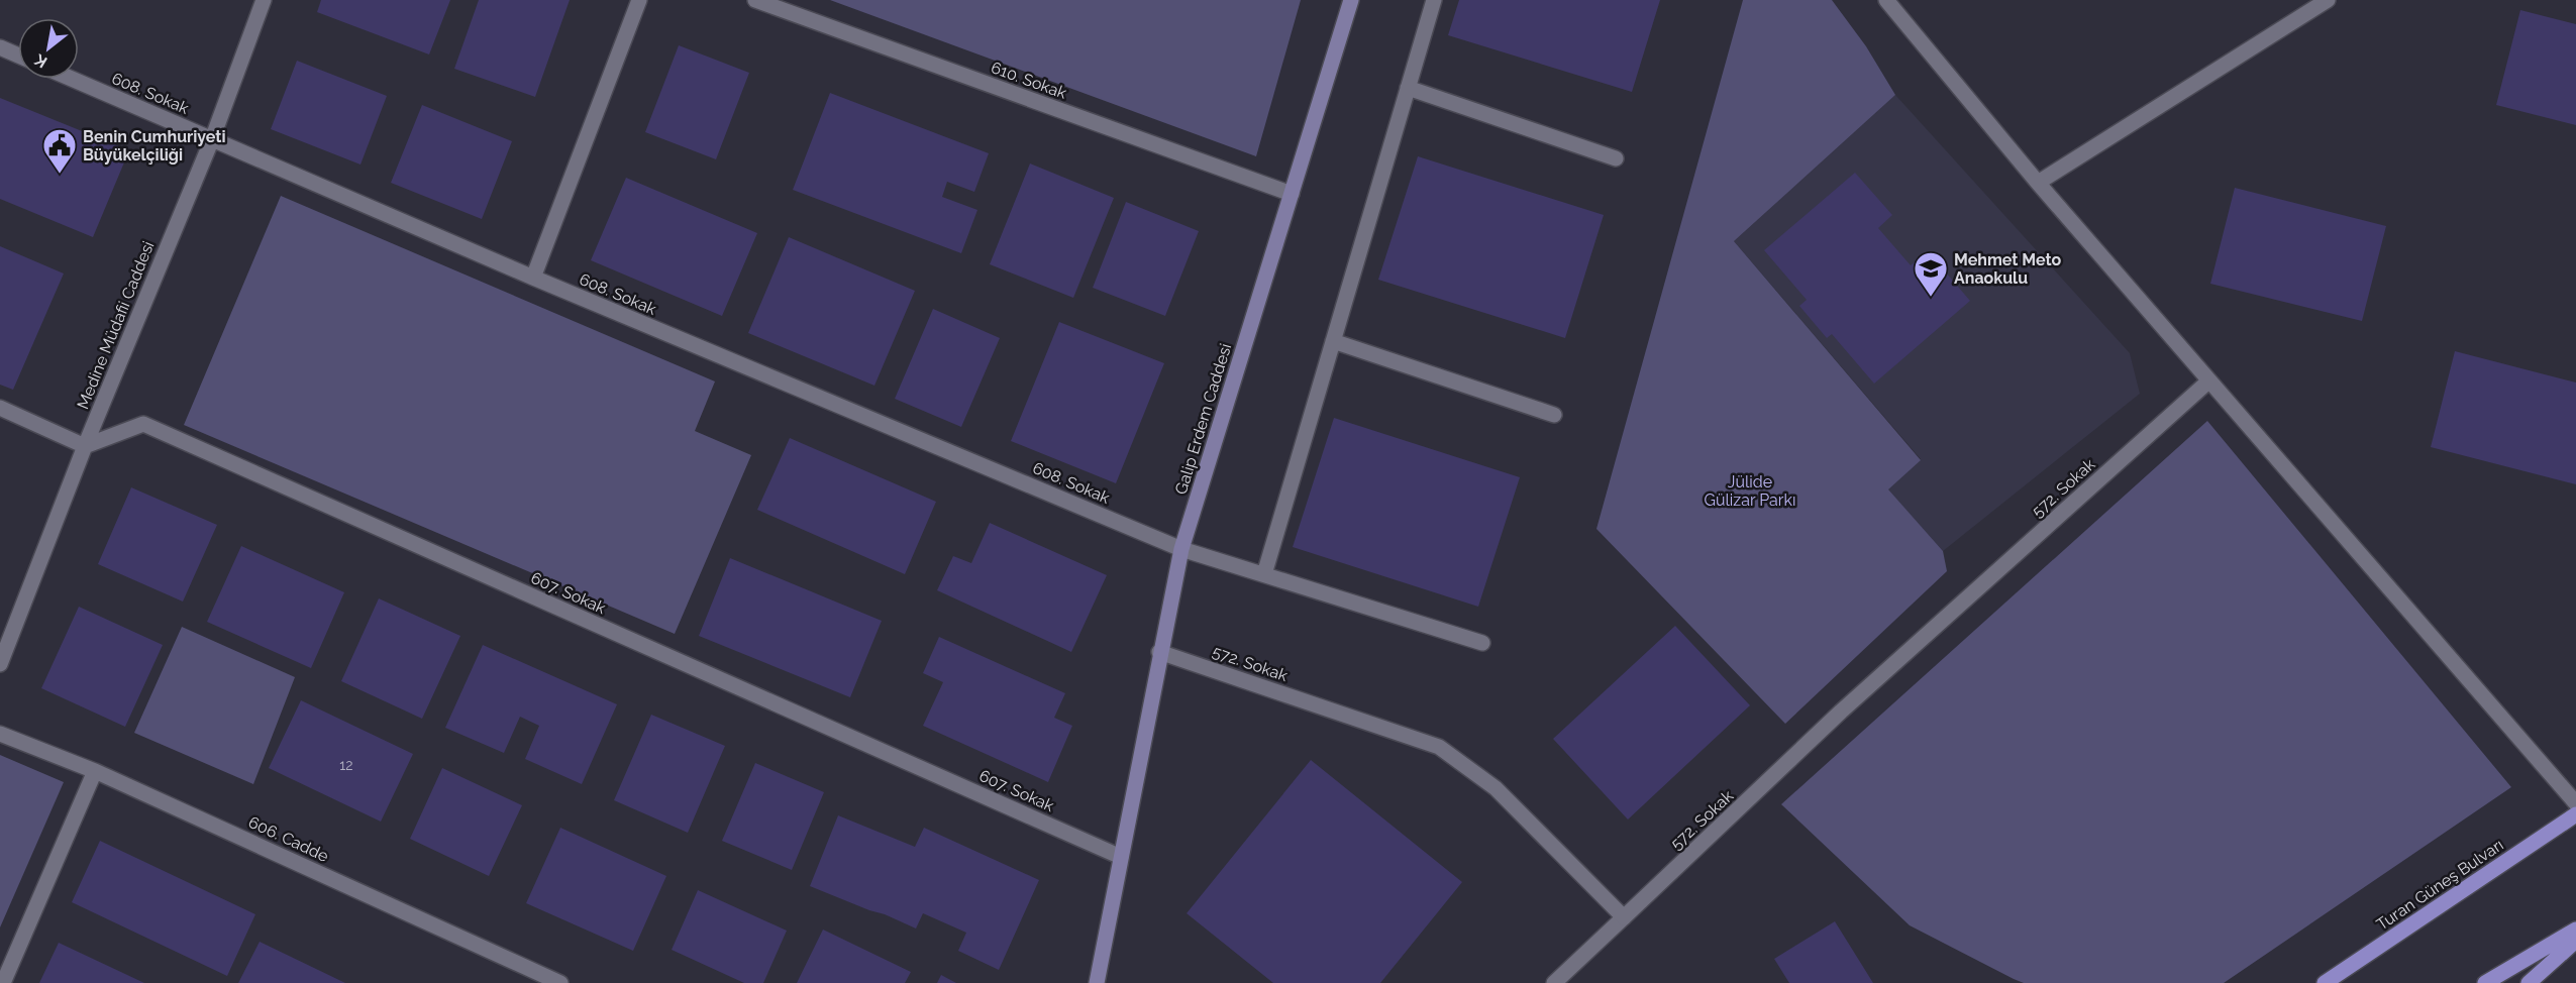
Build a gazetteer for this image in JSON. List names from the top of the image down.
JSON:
{
  "streets": {
    "main road": ["Galip Erdem Caddesi", "Turan Güneş Bulvarı"],
    "street": [
      "610. Sokak",
      "608. Sokak",
      "Medine Müdafii Caddesi",
      "572. Sokak",
      "607. Sokak",
      "606. Cadde"
    ]
  },
  "crossings": [
    ["610. Sokak", "Galip Erdem Caddesi"],
    ["608. Sokak", "Medine Müdafii Caddesi"],
    ["608. Sokak", "Galip Erdem Caddesi"],
    ["Medine Müdafii Caddesi", "607. Sokak"],
    ["Galip Erdem Caddesi", "572. Sokak"],
    ["Galip Erdem Caddesi", "607. Sokak"]
  ],
  "parks": ["Jülide Gülizar Parkı"],
  "places": {
    "public building": ["Benin Cumhuriyeti Büyükelçiliği"],
    "school or university": ["Mehmet Meto Anaokulu"]
  },
  "house_numbers": ["12"],
  "north": "bottom left"
}
